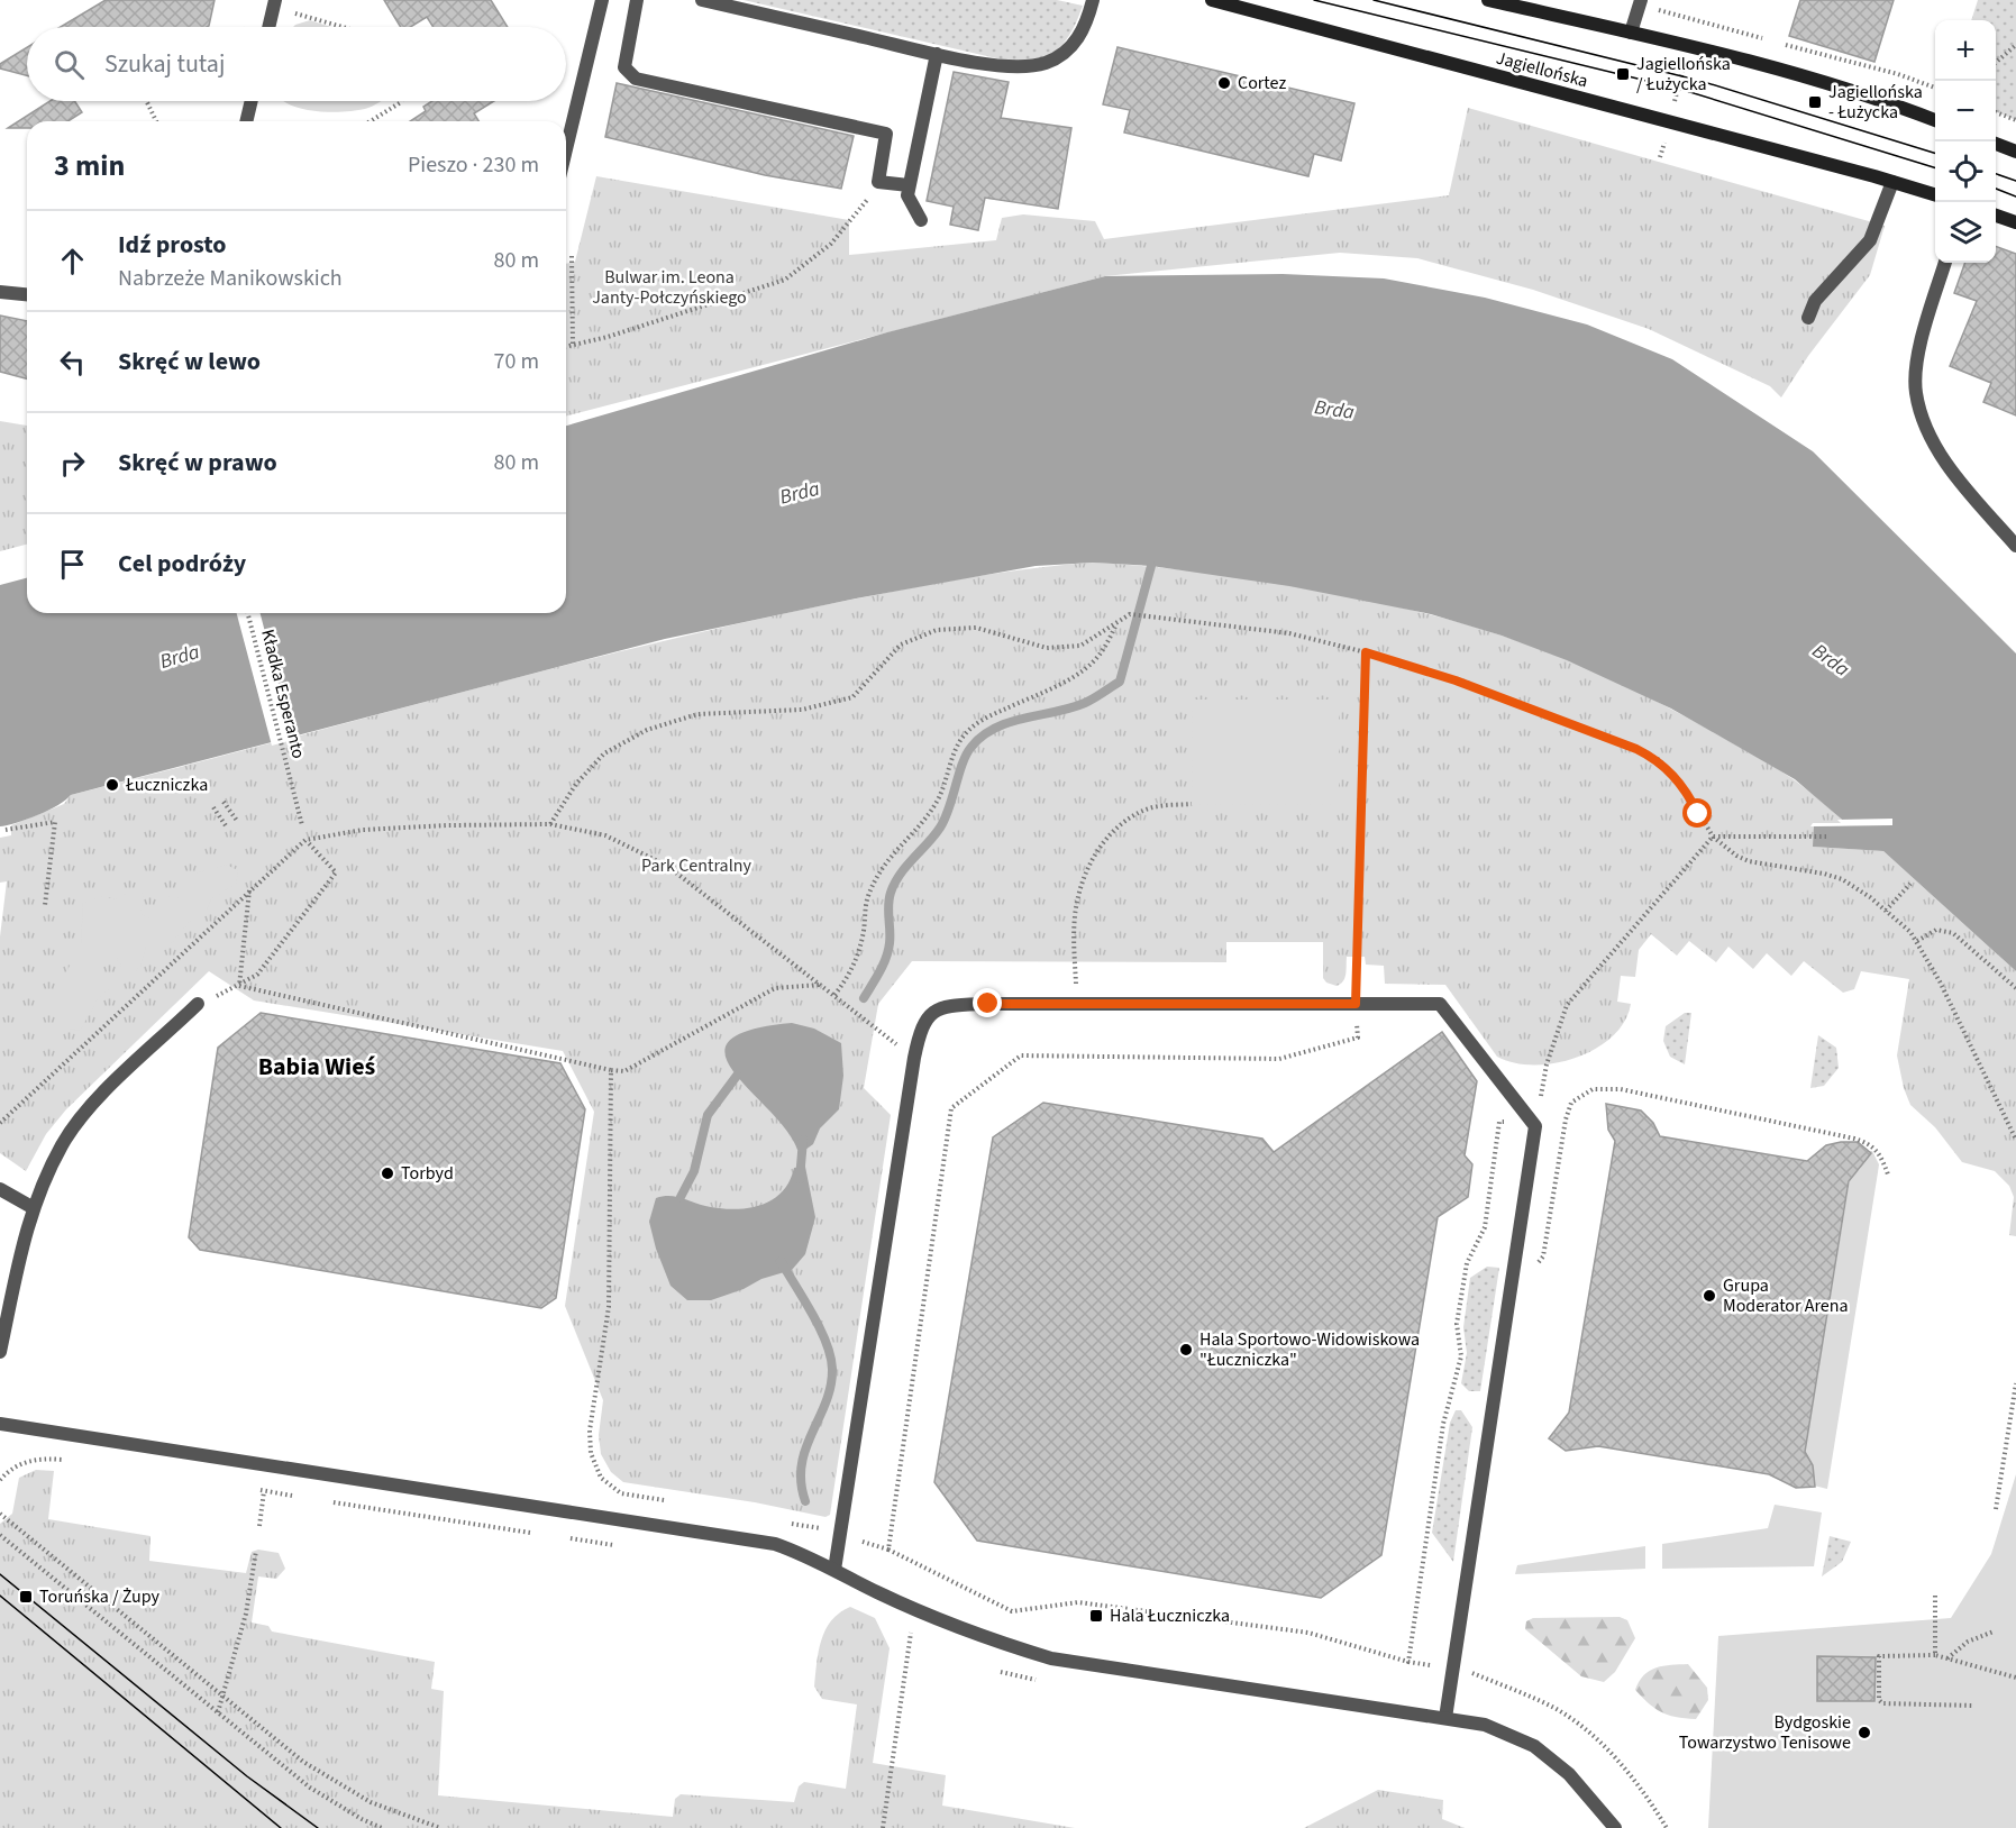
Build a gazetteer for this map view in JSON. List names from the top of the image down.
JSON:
{
  "streets": {
    "main road": ["Jagiellońska"],
    "path": ["Kładka Esperanto"]
  },
  "districts": ["Babia Wieś"],
  "water": ["Brda"],
  "parks": ["Bulwar im. Leona Janty-Połczyńskiego", "Park Centralny"],
  "places": {
    "transit": [
      "Jagiellońska / Łużycka",
      "Jagiellońska - Łużycka",
      "Toruńska / Żupy",
      "Hala Łuczniczka"
    ],
    "other": [
      "Cortez",
      "Łuczniczka",
      "Torbyd",
      "Grupa Moderator Arena",
      "Hala Sportowo-Widowiskowa \"Łuczniczka\"",
      "Bydgoskie Towarzystwo Tenisowe"
    ]
  },
  "page": {
    "map_buttons": ["+", "−"],
    "search": "Szukaj tutaj",
    "heading": ["3 min", "Pieszo · 230 m"],
    "list": [
      ["Idź prosto", "Nabrzeże Manikowskich", "80 m"],
      ["Skręć w lewo", "70 m"],
      ["Skręć w prawo", "80 m"],
      "Cel podróży"
    ]
  }
}
